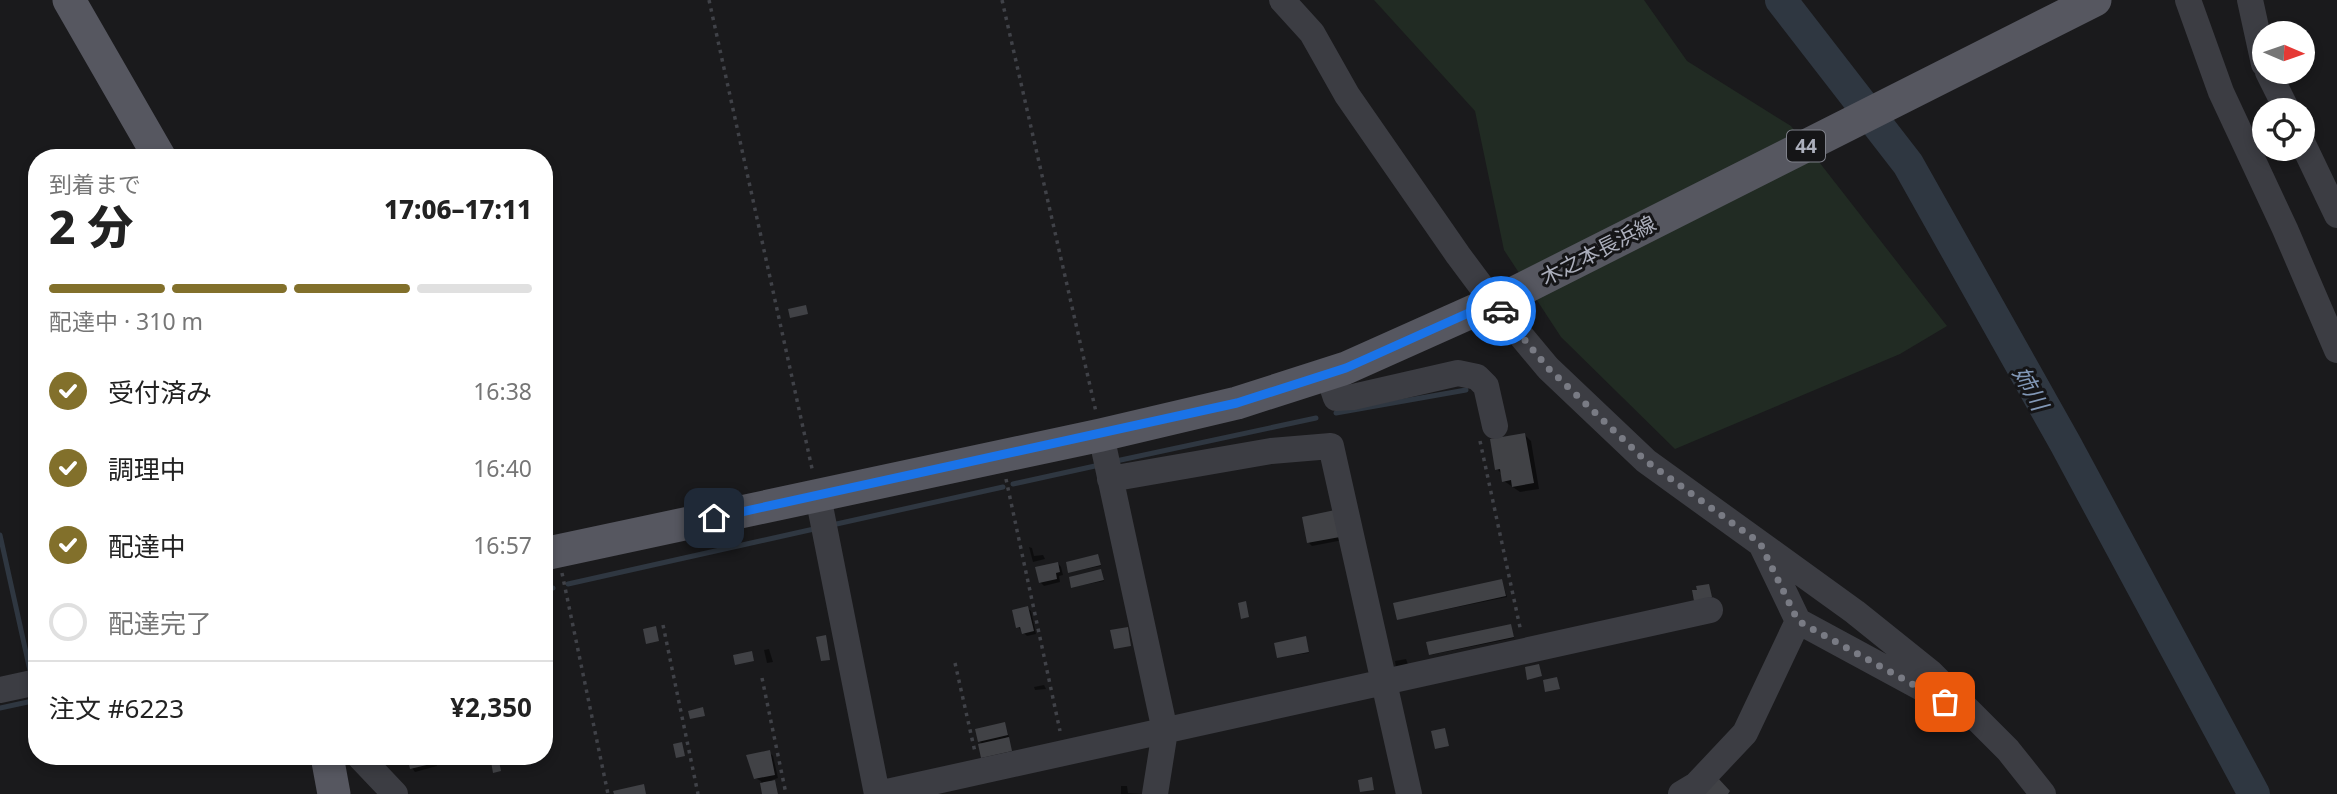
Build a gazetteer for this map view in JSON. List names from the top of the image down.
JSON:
{
  "streets": {
    "main road": ["44", "木之本長浜線"]
  },
  "water": ["姉川"],
  "north": "right",
  "page": {
    "heading": ["2 分", "到着まで", "17:06–17:11"],
    "panel": ["注文 #6223", "¥2,350"],
    "bar": "配達中 · 310 m",
    "list": [
      ["受付済み", "16:38"],
      ["調理中", "16:40"],
      ["配達中", "16:57"],
      "配達完了"
    ]
  }
}
